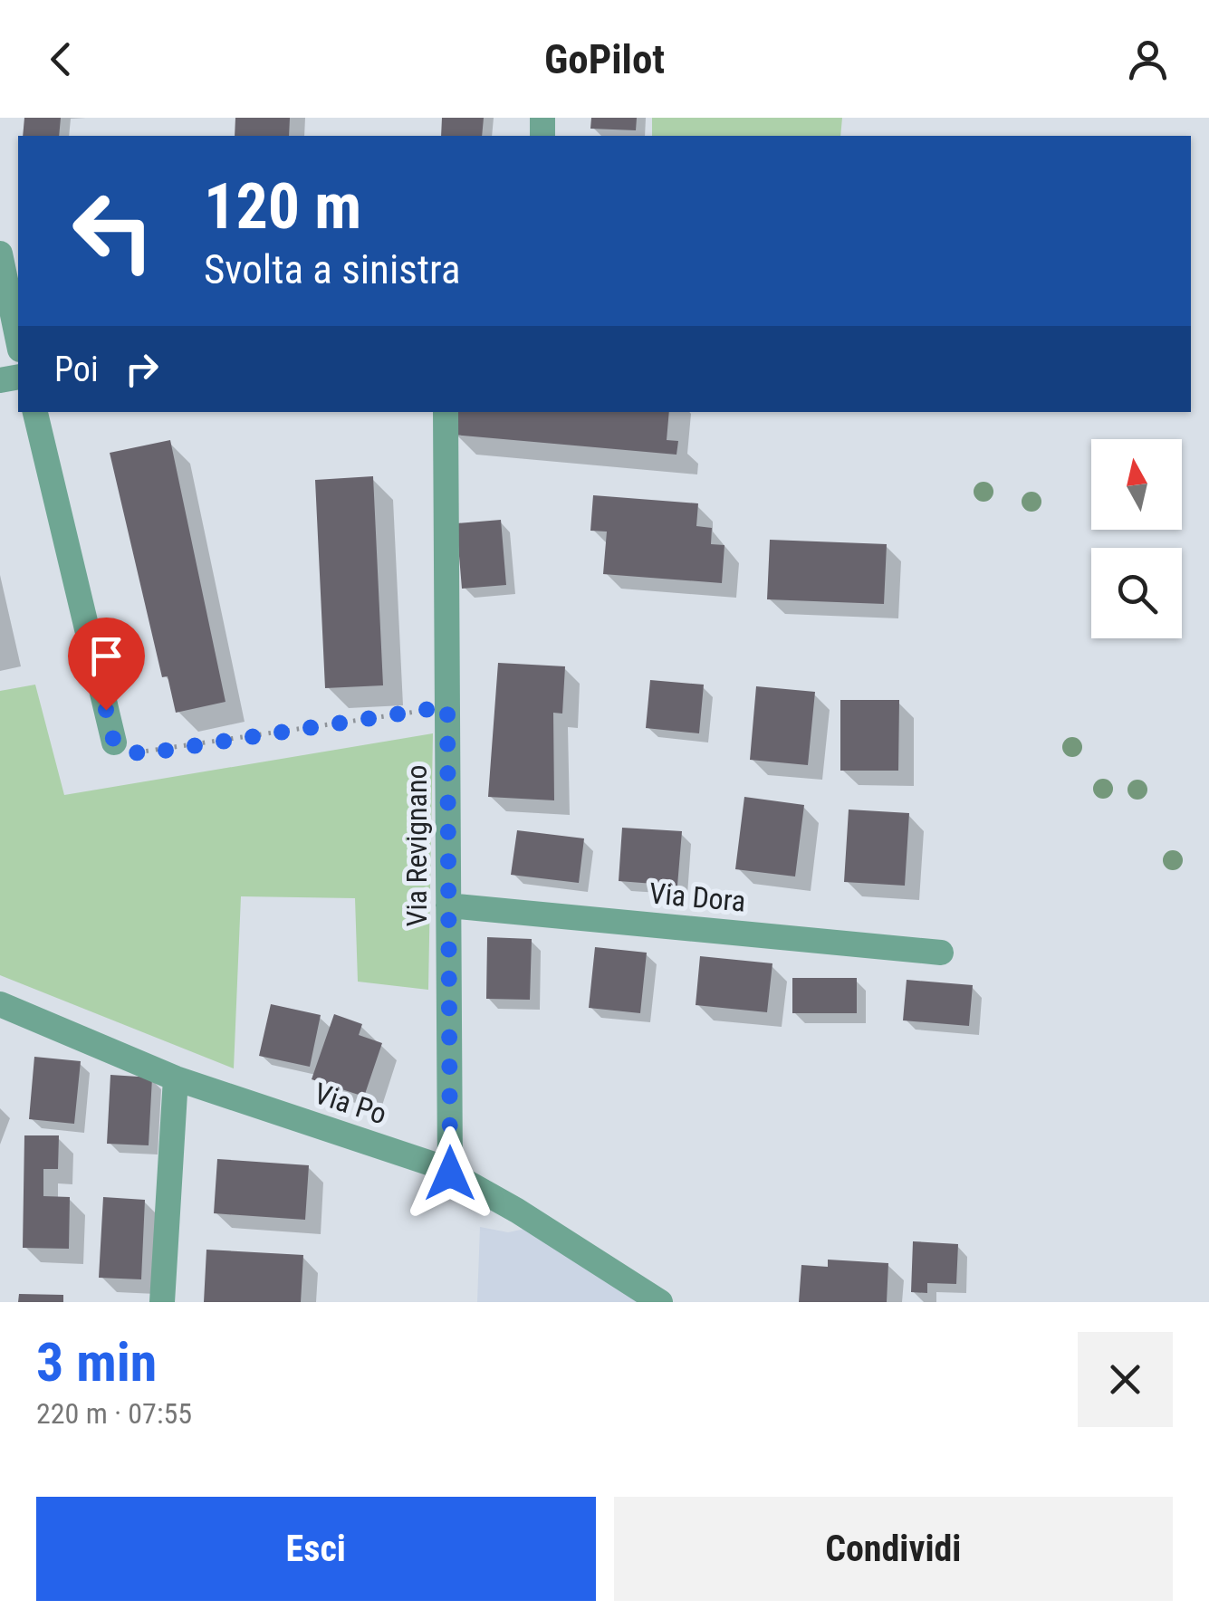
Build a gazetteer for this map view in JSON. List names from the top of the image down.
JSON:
{
  "streets": {
    "street": ["Via Revignano", "Via Dora", "Via Po"]
  },
  "crossings": [
    ["Via Revignano", "Via Dora"],
    ["Via Revignano", "Via Po"]
  ],
  "north": "top",
  "page": {
    "header": "GoPilot",
    "turn": ["120 m", "Svolta a sinistra"],
    "then": "Poi",
    "heading": ["3 min", "220 m · 07:55"],
    "buttons": ["Esci", "Condividi"]
  }
}
